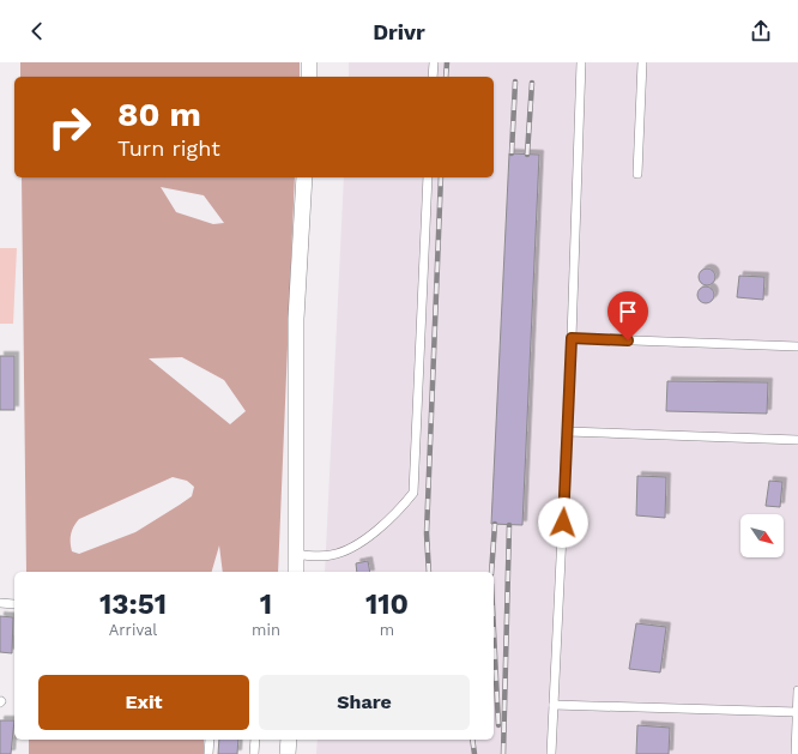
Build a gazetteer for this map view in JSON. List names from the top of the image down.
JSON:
{
  "north": "bottom right",
  "page": {
    "header": "Drivr",
    "turn": ["80 m", "Turn right"],
    "eta": [
      "13:51",
      "Arrival",
      "1",
      "min",
      "110",
      "m"
    ],
    "buttons": ["Exit", "Share"]
  }
}
